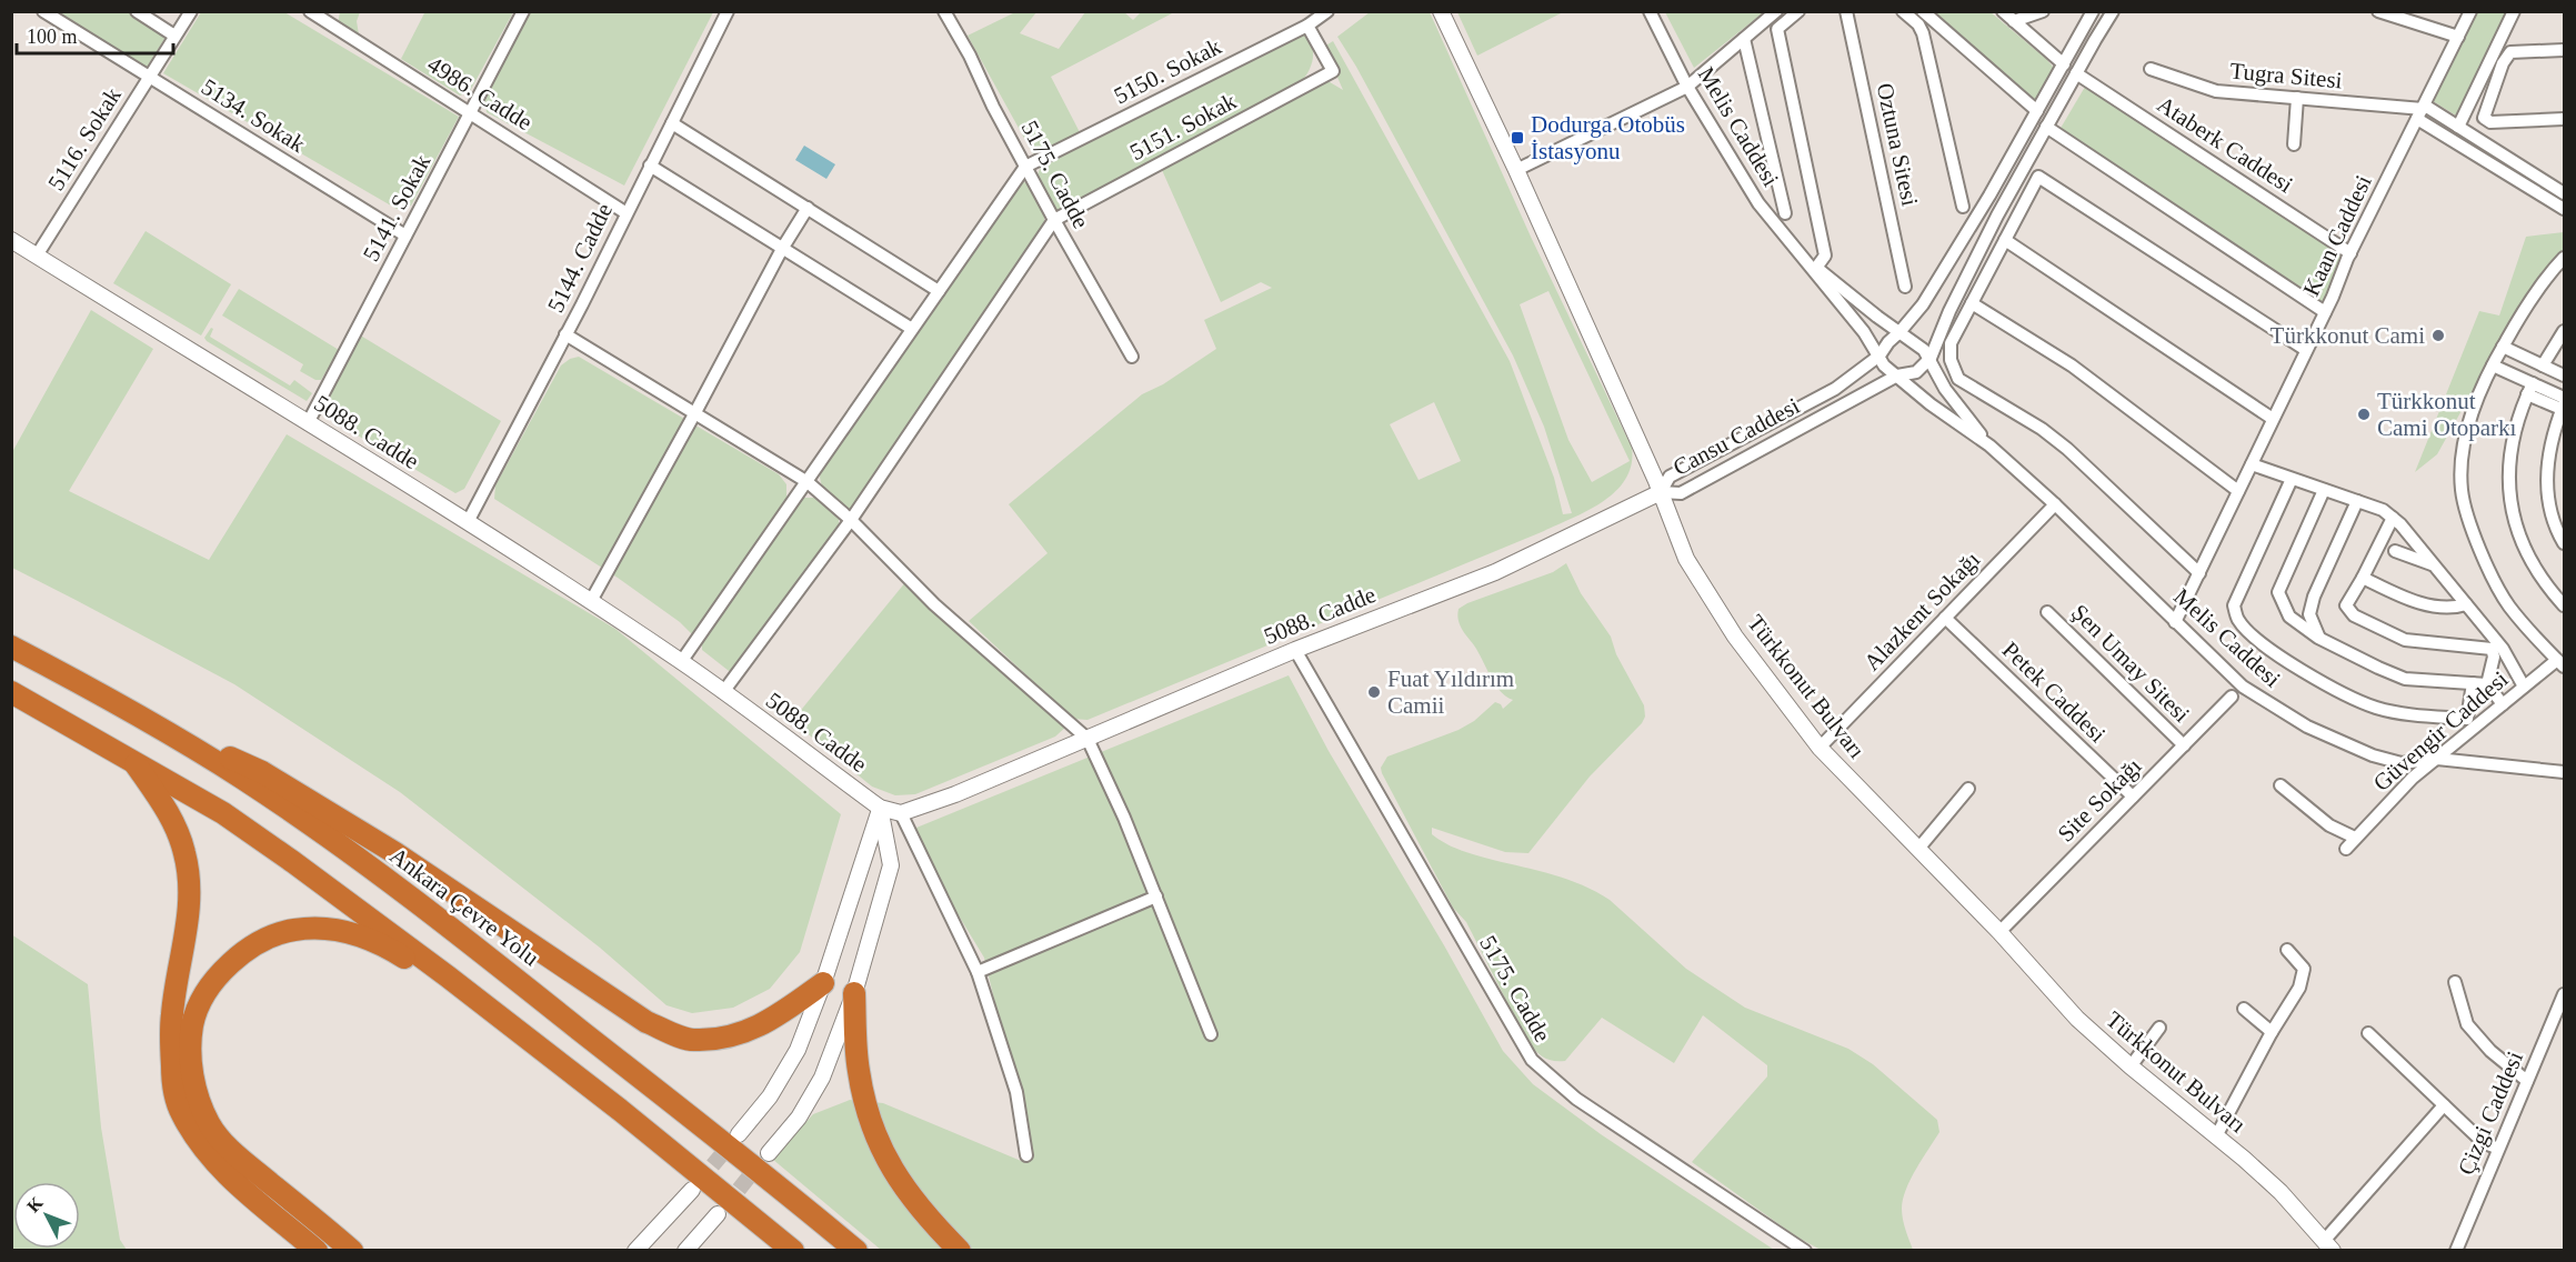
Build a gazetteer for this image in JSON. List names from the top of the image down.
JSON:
{
  "streets": {
    "highway": ["Ankara Çevre Yolu"],
    "street": [
      "5150. Sokak",
      "Tugra Sitesi",
      "4986. Cadde",
      "5134. Sokak",
      "5151. Sokak",
      "Melis Caddesi",
      "5116. Sokak",
      "Oztuna Sitesi",
      "Ataberk Caddesi",
      "5175. Cadde",
      "5141. Sokak",
      "Kaan Caddesi",
      "5144. Cadde",
      "5088. Cadde",
      "Cansu Caddesi",
      "Alazkent Sokağı",
      "Şen Umay Sitesi",
      "Türkkonut Bulvarı",
      "Petek Caddesi",
      "Güvengir Caddesi",
      "Site Sokağı",
      "Çizgi Caddesi"
    ]
  },
  "crossings": [
    ["5150. Sokak", "5151. Sokak"],
    ["5150. Sokak", "5175. Cadde"],
    ["Tugra Sitesi", "Kaan Caddesi"],
    ["4986. Cadde", "5141. Sokak"],
    ["4986. Cadde", "5144. Cadde"],
    ["5134. Sokak", "5116. Sokak"],
    ["5134. Sokak", "5141. Sokak"],
    ["5151. Sokak", "5175. Cadde"],
    ["Melis Caddesi", "Kaan Caddesi"],
    ["Melis Caddesi", "Cansu Caddesi"],
    ["Melis Caddesi", "Alazkent Sokağı"],
    ["Melis Caddesi", "Güvengir Caddesi"],
    ["5116. Sokak", "5088. Cadde"],
    ["Ataberk Caddesi", "Kaan Caddesi"],
    ["5175. Cadde", "5088. Cadde"],
    ["5141. Sokak", "5088. Cadde"],
    ["5144. Cadde", "5088. Cadde"],
    ["5088. Cadde", "Cansu Caddesi"],
    ["5088. Cadde", "Türkkonut Bulvarı"],
    ["Cansu Caddesi", "Türkkonut Bulvarı"],
    ["Alazkent Sokağı", "Türkkonut Bulvarı"],
    ["Alazkent Sokağı", "Petek Caddesi"],
    ["Şen Umay Sitesi", "Site Sokağı"],
    ["Türkkonut Bulvarı", "Site Sokağı"],
    ["Petek Caddesi", "Site Sokağı"]
  ],
  "places": {
    "transit": ["Dodurga Otobüs İstasyonu"],
    "other": ["Türkkonut Cami", "Türkkonut Cami Otoparkı", "Fuat Yıldırım Camii"]
  },
  "scale_bar": "100 m",
  "north": "top left"
}
